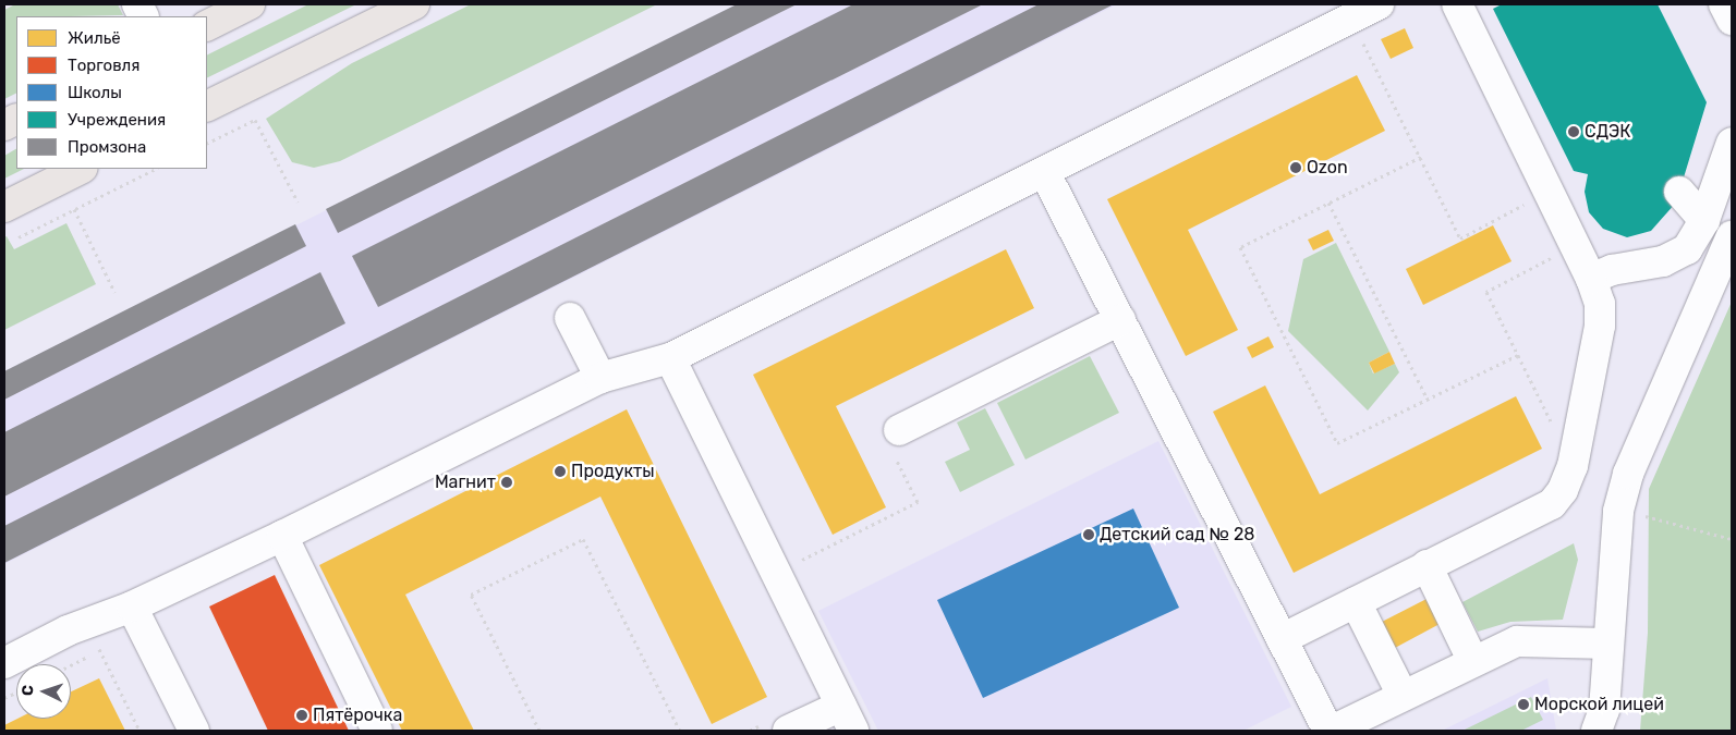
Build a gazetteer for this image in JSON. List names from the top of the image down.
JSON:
{
  "places": [
    "СДЭК",
    "Ozon",
    "Продукты",
    "Магнит",
    "Детский сад № 28",
    "Морской лицей",
    "Пятёрочка"
  ],
  "legend": [
    "Жильё",
    "Торговля",
    "Школы",
    "Учреждения",
    "Промзона"
  ],
  "north": "left"
}
